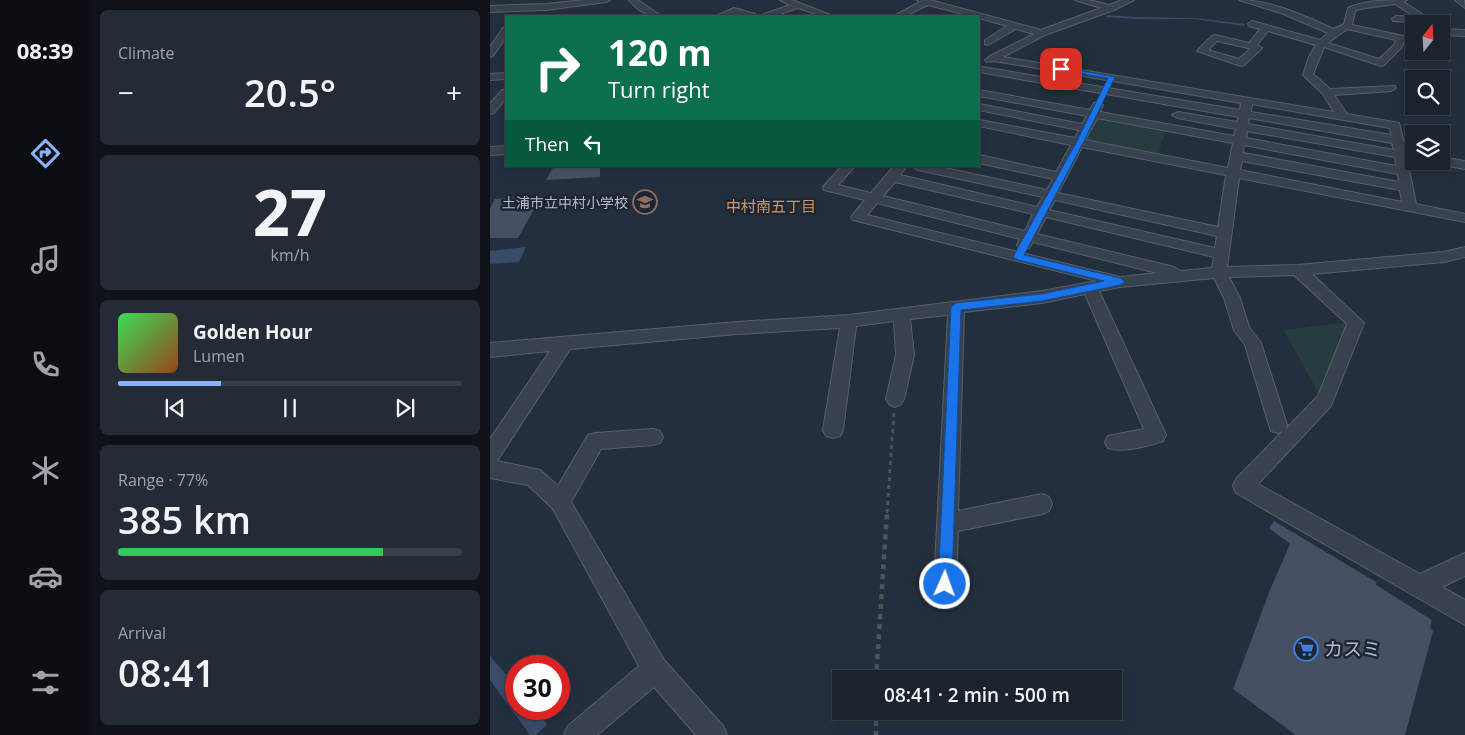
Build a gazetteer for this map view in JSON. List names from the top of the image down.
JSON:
{
  "districts": ["中村南五丁目"],
  "places": {
    "school or university": ["土浦市立中村小学校"],
    "supermarket": ["カスミ"]
  },
  "north": "top",
  "page": {
    "tabs": "08:39",
    "tile": [
      "Climate",
      ["27", "km/h"],
      ["Range · 77%", "385 km"],
      ["Arrival", "08:41"]
    ],
    "turn": ["120 m", "Turn right"],
    "heat": ["−", "20.5°", "+"],
    "then": "Then",
    "song": ["Golden Hour", "Lumen"],
    "limit": "30",
    "trip": "08:41 · 2 min · 500 m"
  }
}
